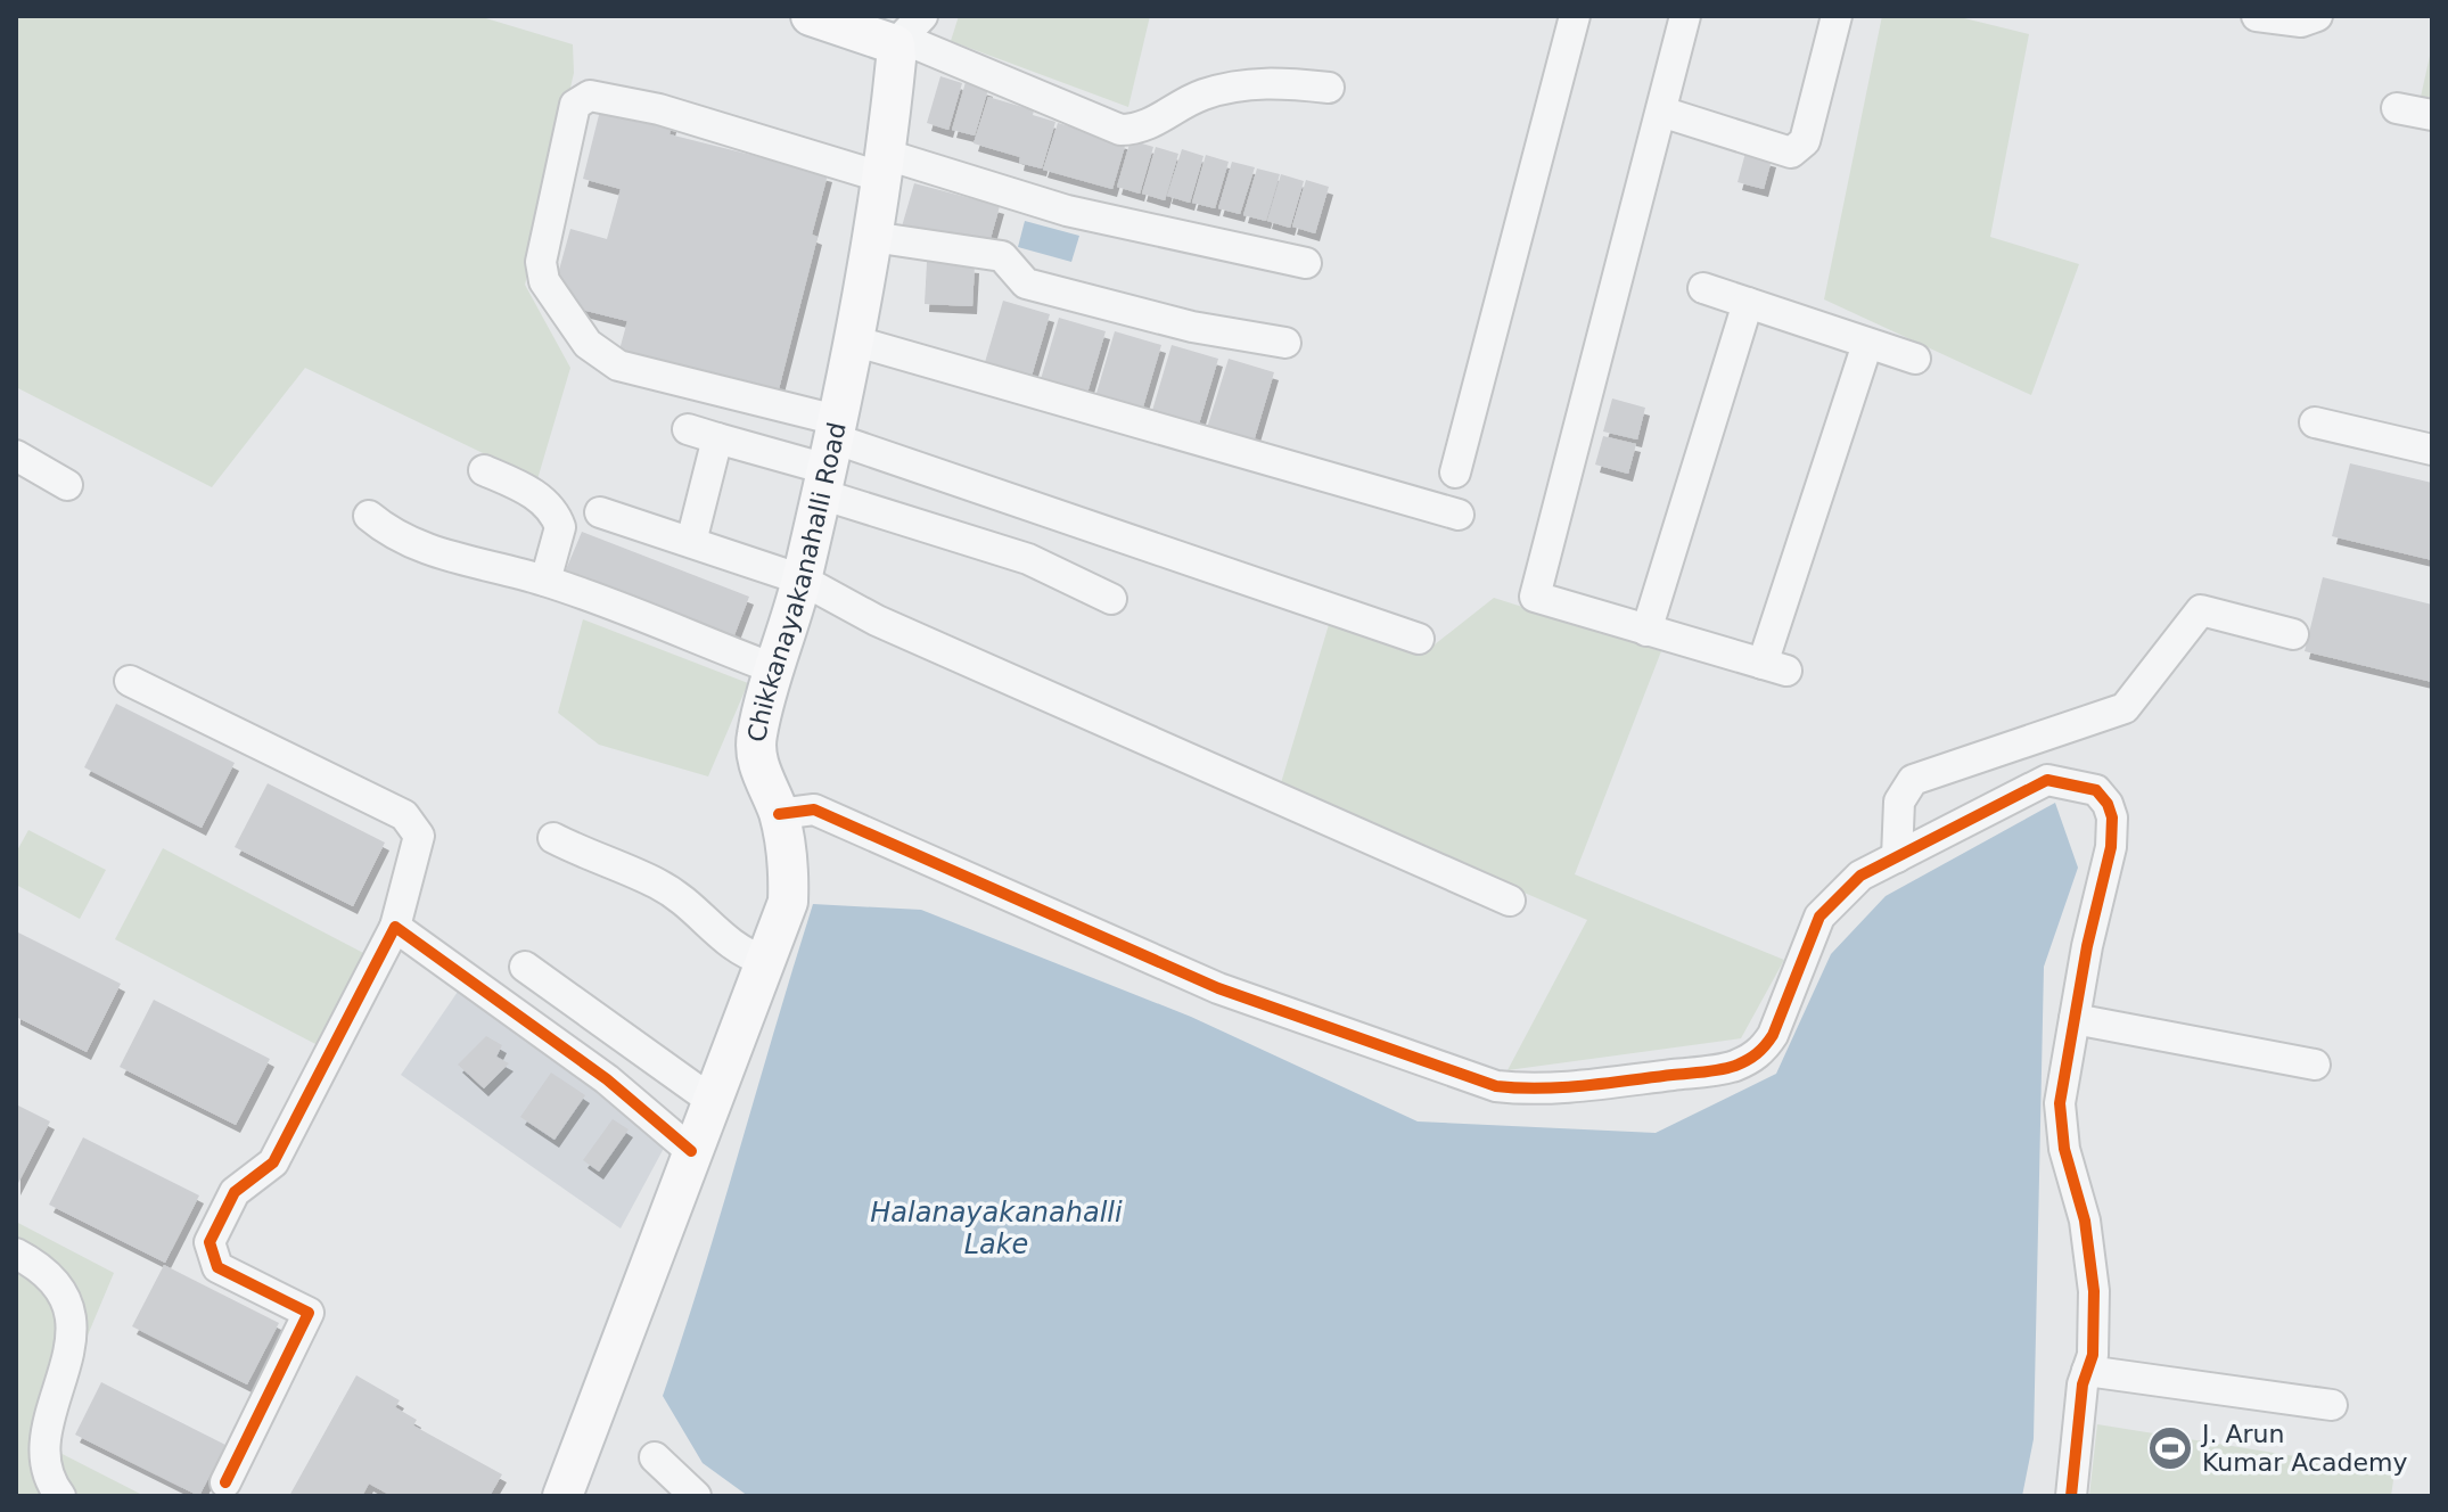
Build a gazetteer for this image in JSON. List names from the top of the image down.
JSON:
{
  "streets": {
    "main road": ["Chikkanayakanahalli Road"]
  },
  "water": ["Halanayakanahalli Lake"],
  "places": {
    "sports": ["J. Arun Kumar Academy"]
  }
}
